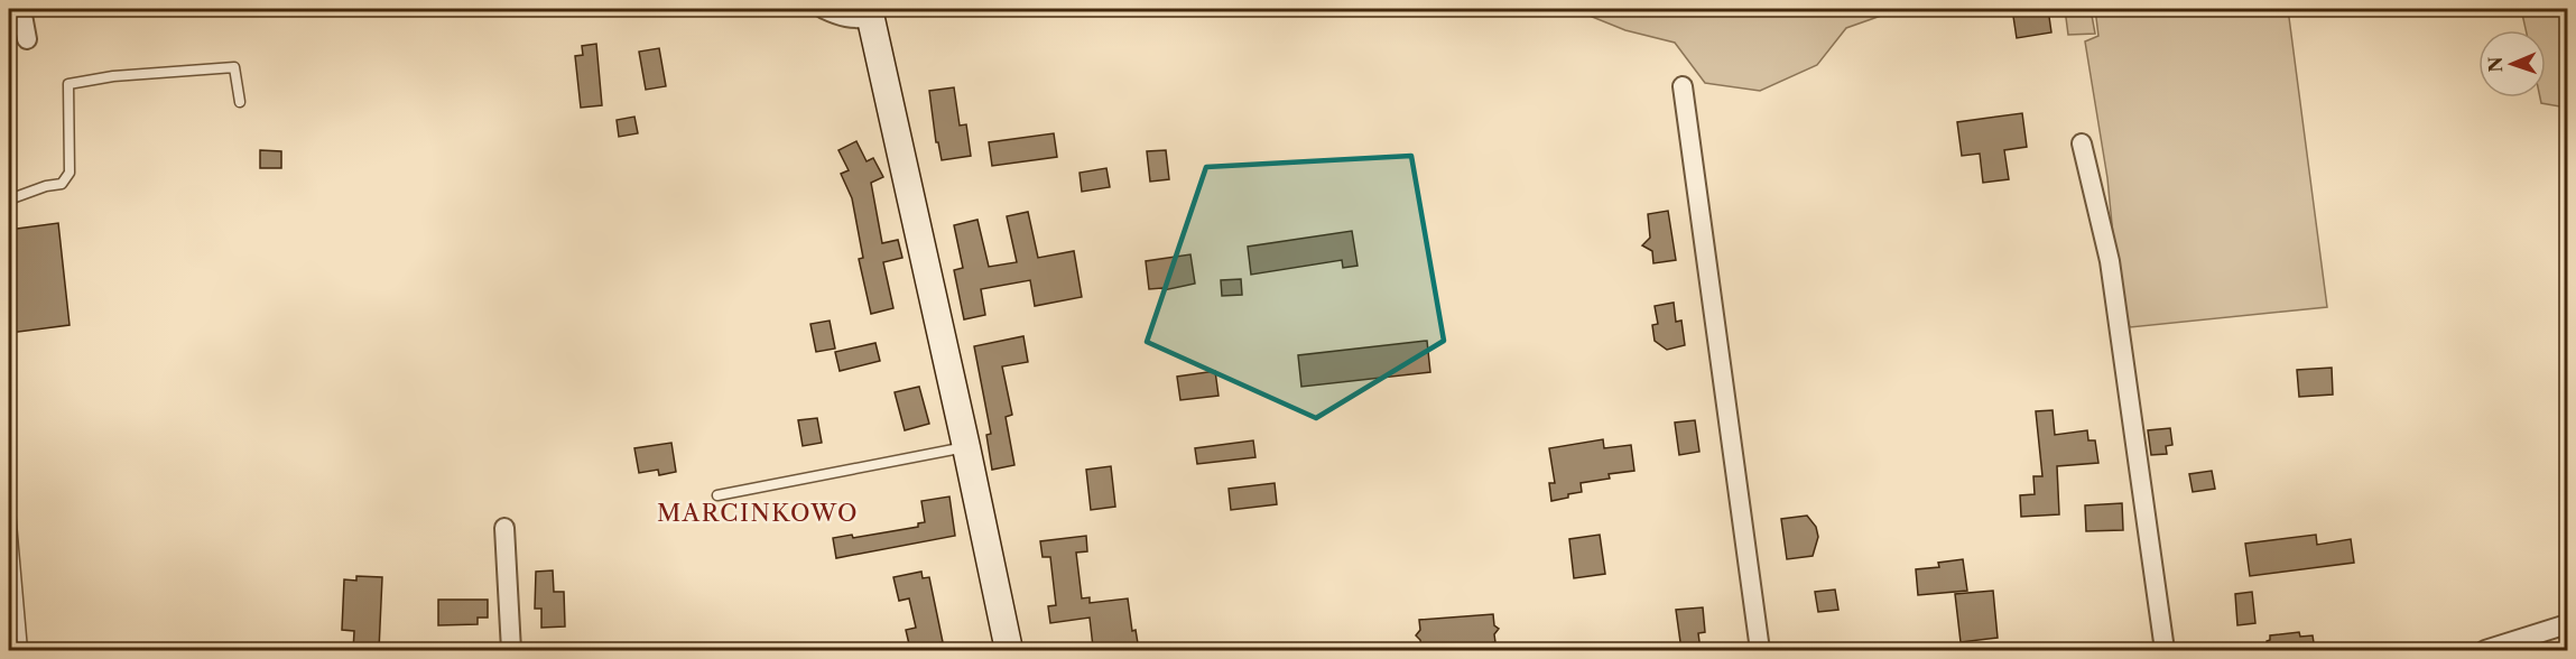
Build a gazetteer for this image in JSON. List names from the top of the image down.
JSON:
{
  "districts": ["MARCINKOWO"],
  "north": "left"
}
